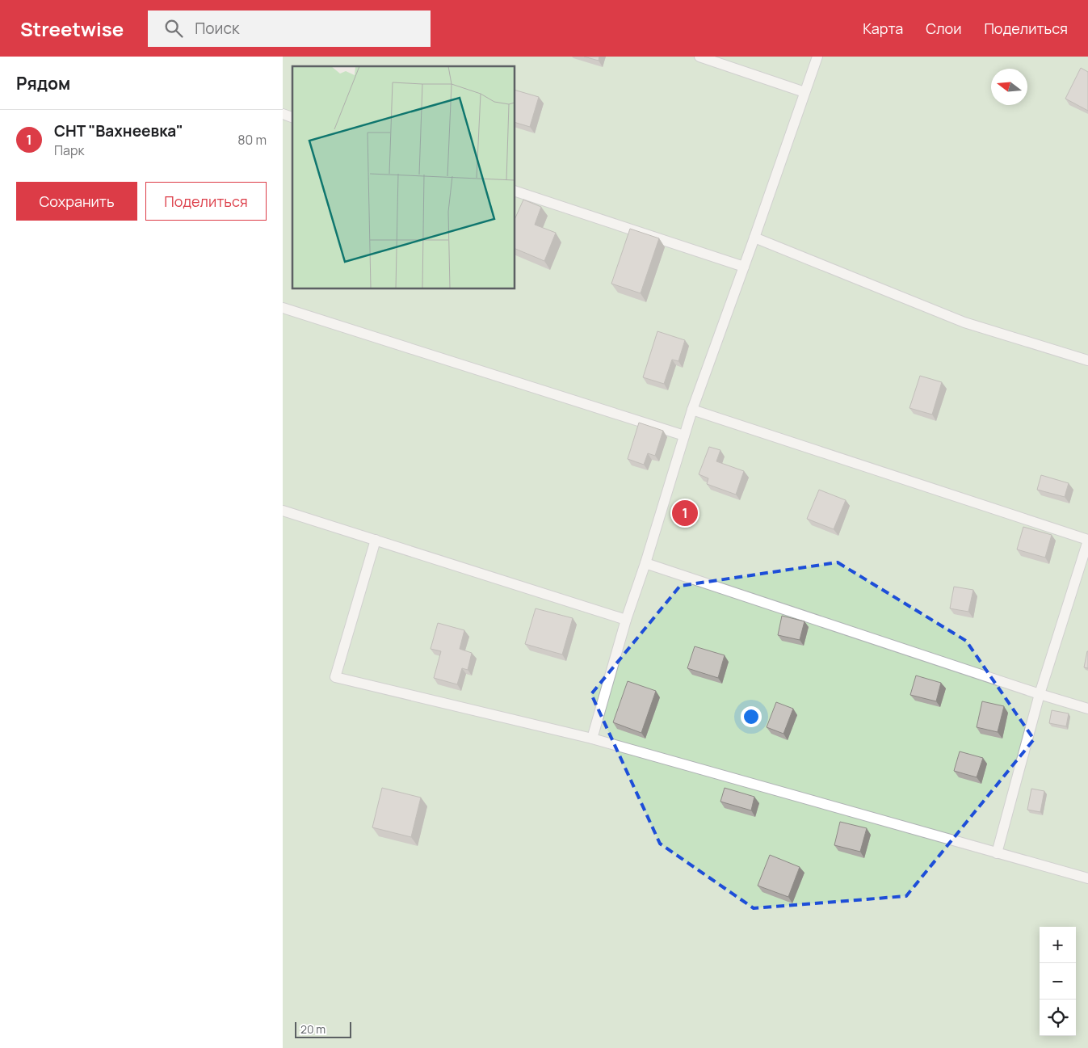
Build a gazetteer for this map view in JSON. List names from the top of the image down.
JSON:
{
  "scale_bar": "20 m",
  "north": "left",
  "page": {
    "header": "Streetwise",
    "search": "Поиск",
    "nav": ["Карта", "Слои", "Поделиться"],
    "heading": "Рядом",
    "list": [
      {
        "mark": "1",
        "name": "СНТ \"Вахнеевка\"",
        "note": "Парк",
        "value": "80 m"
      }
    ],
    "buttons": ["Сохранить", "Поделиться"],
    "pins": "1",
    "map_buttons": ["+", "−"],
    "scale": "20 m"
  }
}
